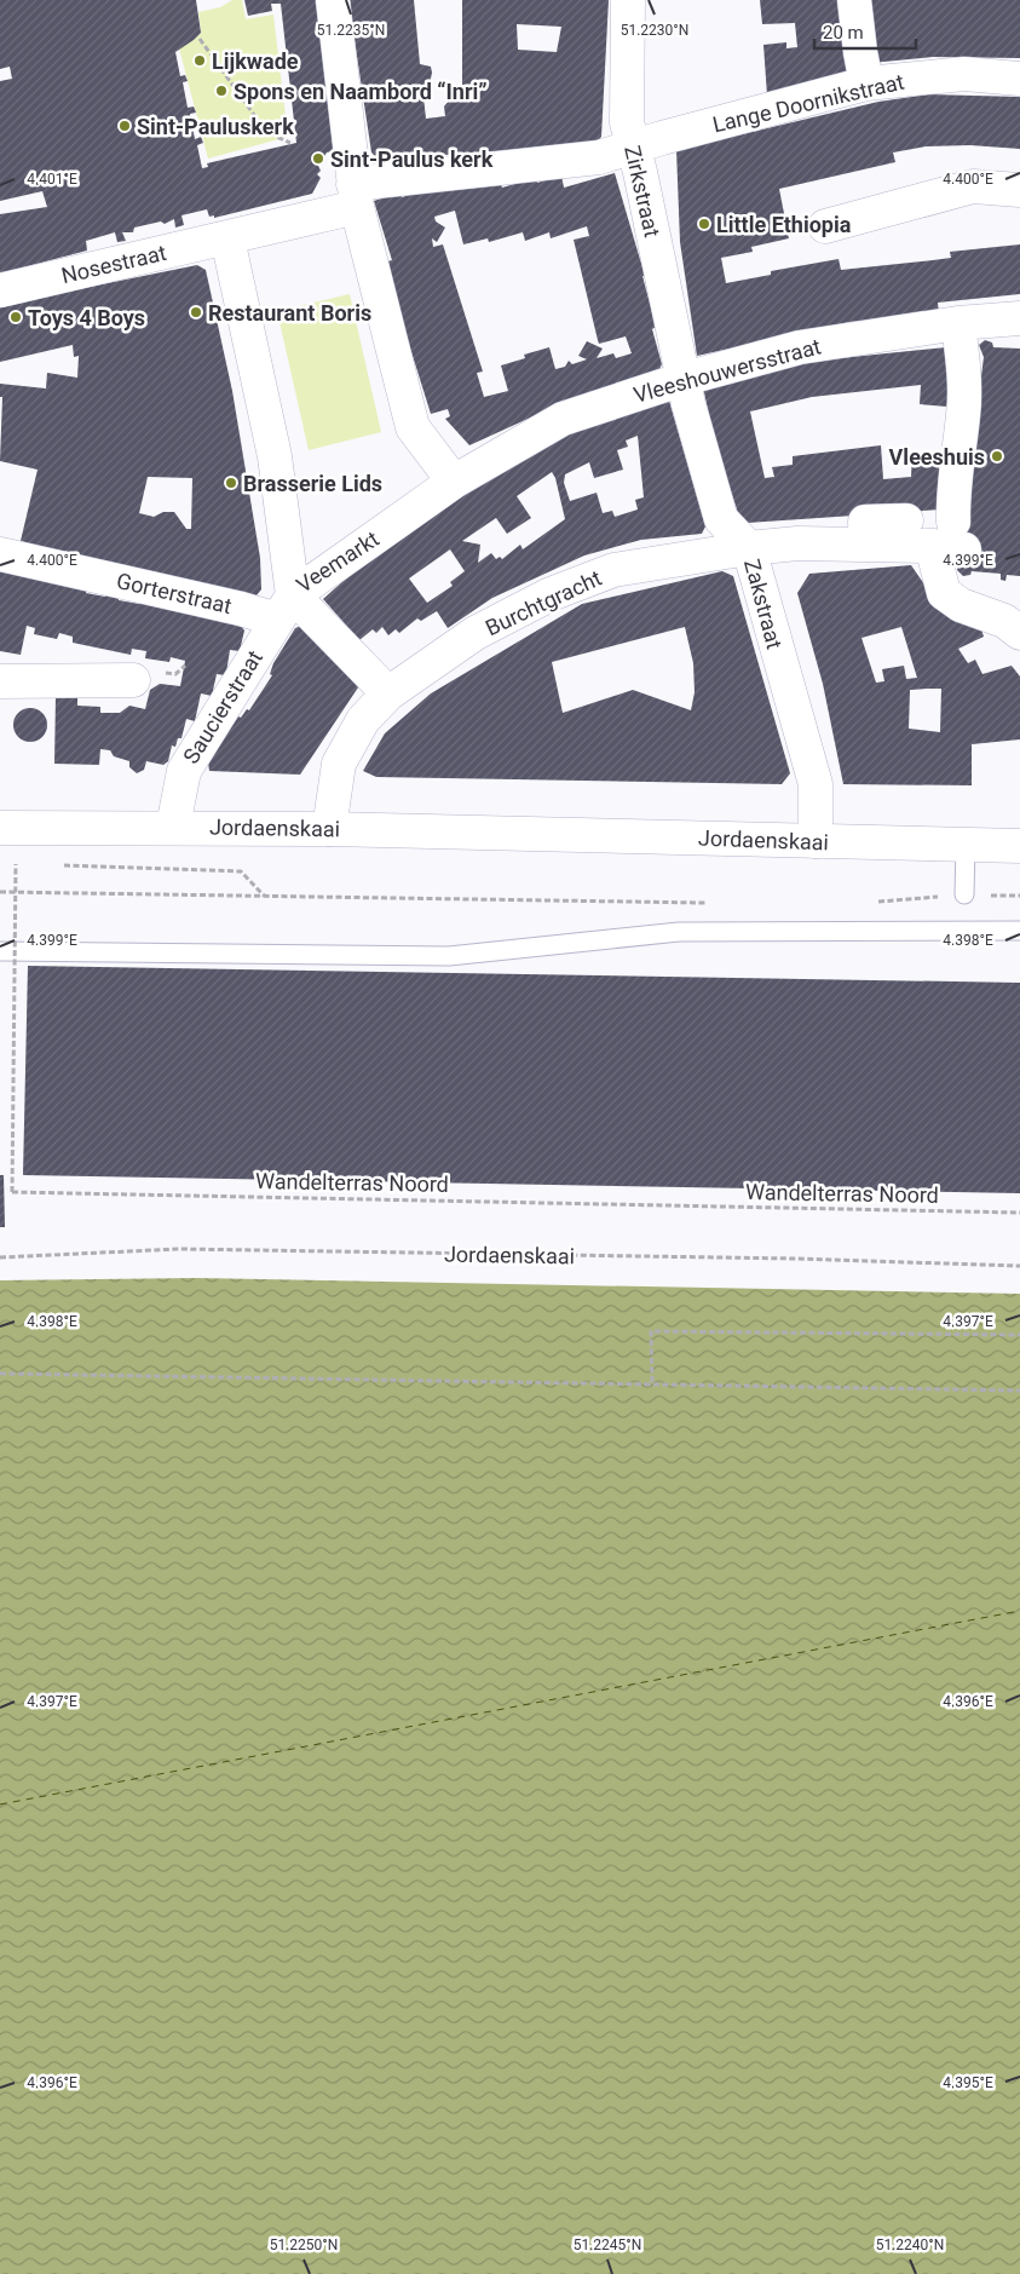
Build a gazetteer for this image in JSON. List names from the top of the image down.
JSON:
{
  "streets": {
    "street": [
      "Lange Doornikstraat",
      "Zirkstraat",
      "Nosestraat",
      "Vleeshouwersstraat",
      "Veemarkt",
      "Gorterstraat",
      "Burchtgracht",
      "Zakstraat",
      "Saucierstraat",
      "Jordaenskaai"
    ],
    "path": ["Wandelterras Noord"]
  },
  "crossings": [
    ["Lange Doornikstraat", "Zirkstraat"],
    ["Zirkstraat", "Vleeshouwersstraat"],
    ["Zirkstraat", "Zakstraat"],
    ["Nosestraat", "Veemarkt"],
    ["Vleeshouwersstraat", "Veemarkt"],
    ["Vleeshouwersstraat", "Zakstraat"],
    ["Veemarkt", "Gorterstraat"],
    ["Veemarkt", "Saucierstraat"],
    ["Gorterstraat", "Saucierstraat"],
    ["Burchtgracht", "Zakstraat"],
    ["Burchtgracht", "Jordaenskaai"],
    ["Zakstraat", "Jordaenskaai"],
    ["Saucierstraat", "Jordaenskaai"]
  ],
  "places": [
    "Lijkwade",
    "Spons en Naambord “Inri”",
    "Sint-Pauluskerk",
    "Sint-Paulus kerk",
    "Little Ethiopia",
    "Restaurant Boris",
    "Toys 4 Boys",
    "Vleeshuis",
    "Brasserie Lids"
  ],
  "scale_bar": "20 m",
  "coordinates": [
    "51.2235°N",
    "51.2230°N",
    "4.400°E",
    "4.401°E",
    "4.399°E",
    "4.398°E",
    "4.397°E",
    "4.396°E",
    "4.395°E",
    "51.2250°N",
    "51.2245°N",
    "51.2240°N"
  ]
}
